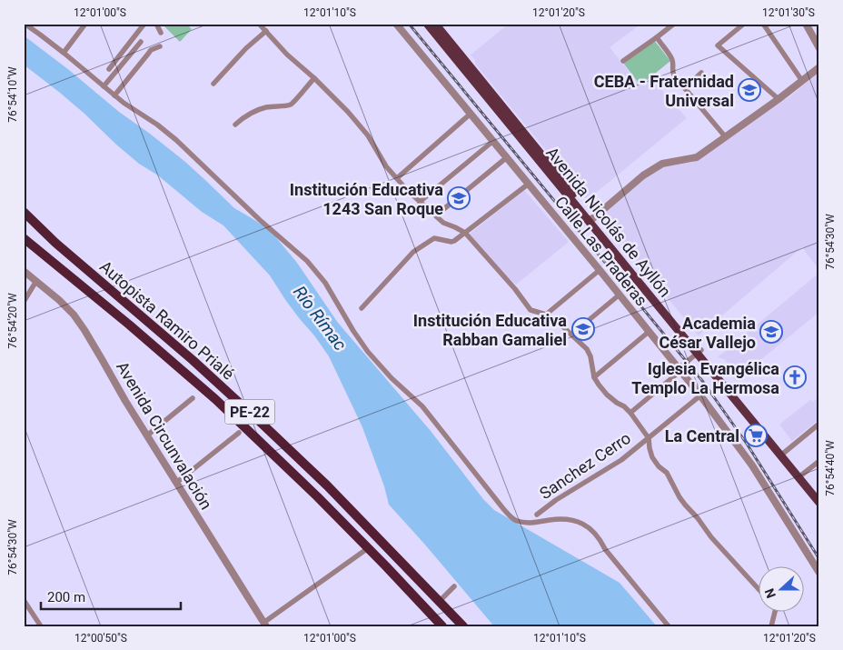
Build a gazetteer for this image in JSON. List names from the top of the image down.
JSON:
{
  "streets": {
    "highway": ["Autopista Ramiro Prialé", "PE-22"],
    "main road": ["Avenida Nicolás de Ayllón"],
    "street": ["Calle Las Praderas", "Avenida Circunvalación", "Sanchez Cerro"]
  },
  "crossings": [
    ["Calle Las Praderas", "Sanchez Cerro"]
  ],
  "water": ["Río Rímac"],
  "places": {
    "school or university": [
      "CEBA - Fraternidad Universal",
      "Institución Educativa 1243 San Roque",
      "Institución Educativa Rabban Gamaliel",
      "Academia César Vallejo"
    ],
    "church": ["Iglesia Evangélica Templo La Hermosa"],
    "supermarket": ["La Central"]
  },
  "scale_bar": "200 m",
  "north": "left",
  "coordinates": [
    "12°01'00\"S",
    "12°01'10\"S",
    "12°01'20\"S",
    "12°01'30\"S",
    "76°54'10\"W",
    "76°54'30\"W",
    "76°54'20\"W",
    "76°54'40\"W",
    "12°00'50\"S"
  ]
}
